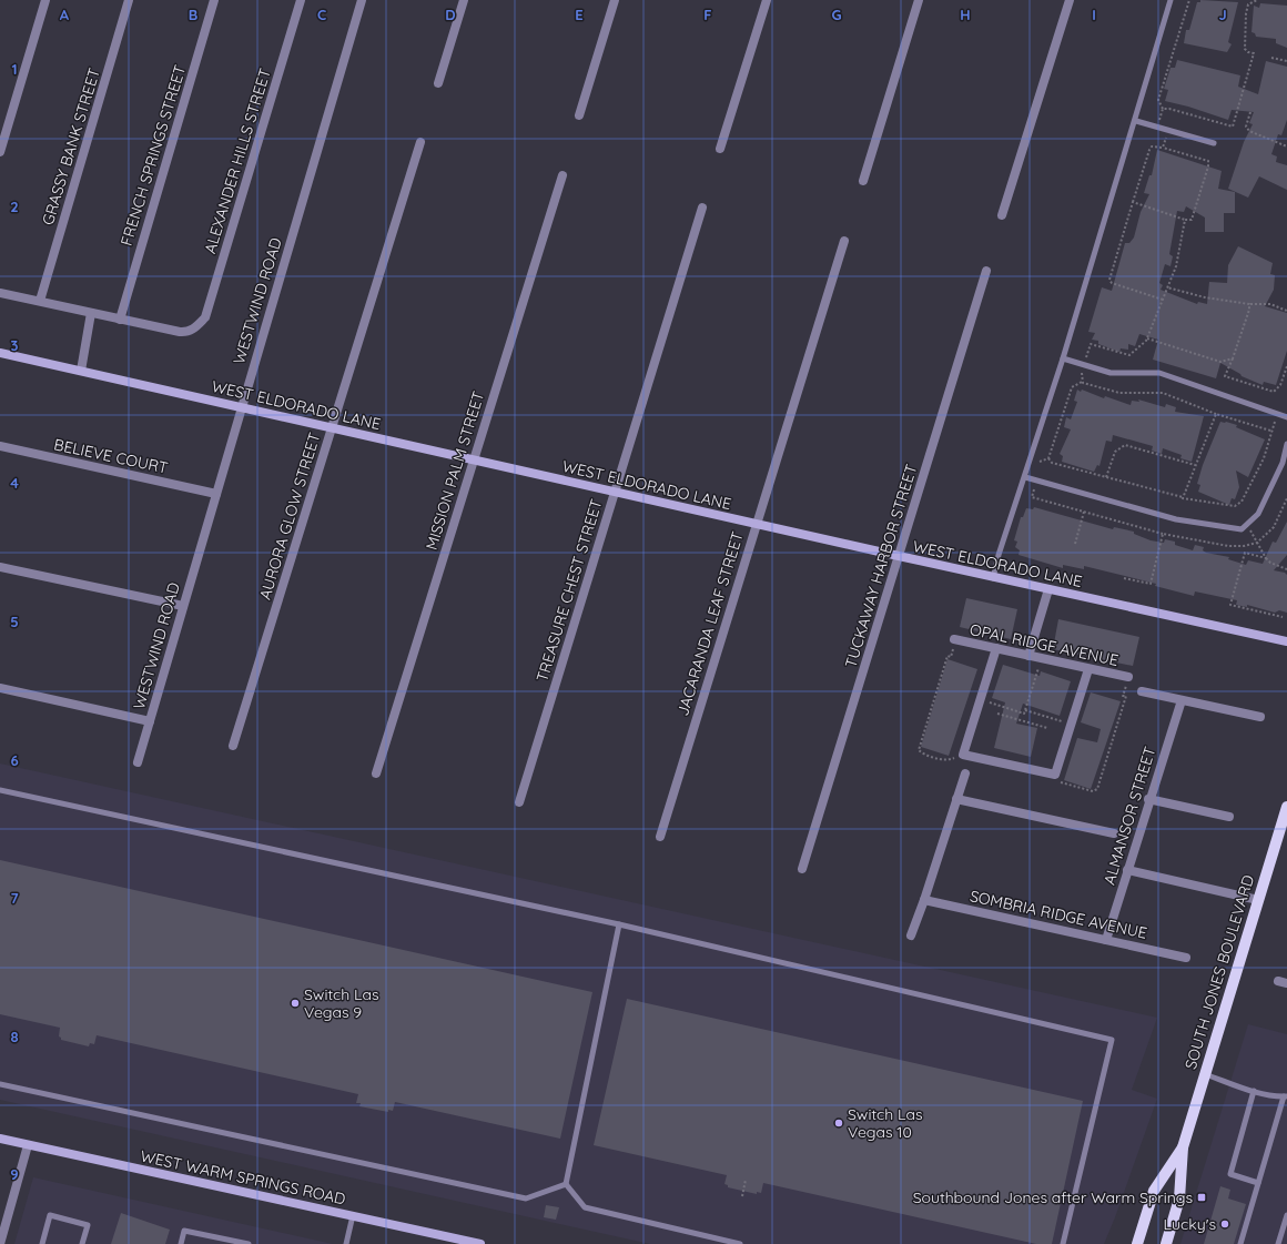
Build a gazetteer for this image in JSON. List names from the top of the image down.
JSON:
{
  "streets": {
    "main road": ["SOUTH JONES BOULEVARD"],
    "street": [
      "GRASSY BANK STREET",
      "FRENCH SPRINGS STREET",
      "ALEXANDER HILLS STREET",
      "WESTWIND ROAD",
      "WEST ELDORADO LANE",
      "BELIEVE COURT",
      "MISSION PALM STREET",
      "AURORA GLOW STREET",
      "TUCKAWAY HARBOR STREET",
      "TREASURE CHEST STREET",
      "JACARANDA LEAF STREET",
      "OPAL RIDGE AVENUE",
      "ALMANSOR STREET",
      "SOMBRIA RIDGE AVENUE",
      "WEST WARM SPRINGS ROAD"
    ]
  },
  "crossings": [
    ["FRENCH SPRINGS STREET", "ALEXANDER HILLS STREET"],
    ["WESTWIND ROAD", "WEST ELDORADO LANE"],
    ["WESTWIND ROAD", "BELIEVE COURT"],
    ["WEST ELDORADO LANE", "MISSION PALM STREET"],
    ["WEST ELDORADO LANE", "AURORA GLOW STREET"],
    ["WEST ELDORADO LANE", "TUCKAWAY HARBOR STREET"],
    ["WEST ELDORADO LANE", "TREASURE CHEST STREET"],
    ["WEST ELDORADO LANE", "JACARANDA LEAF STREET"],
    ["ALMANSOR STREET", "SOMBRIA RIDGE AVENUE"]
  ],
  "places": {
    "other": ["Switch Las Vegas 9", "Switch Las Vegas 10", "Lucky's"],
    "transit": ["Southbound Jones after Warm Springs"]
  },
  "grid": {
    "columns": [
      "A",
      "B",
      "C",
      "D",
      "E",
      "F",
      "G",
      "H",
      "I",
      "J"
    ],
    "rows": [
      "1",
      "2",
      "3",
      "4",
      "5",
      "6",
      "7",
      "8",
      "9"
    ]
  }
}
